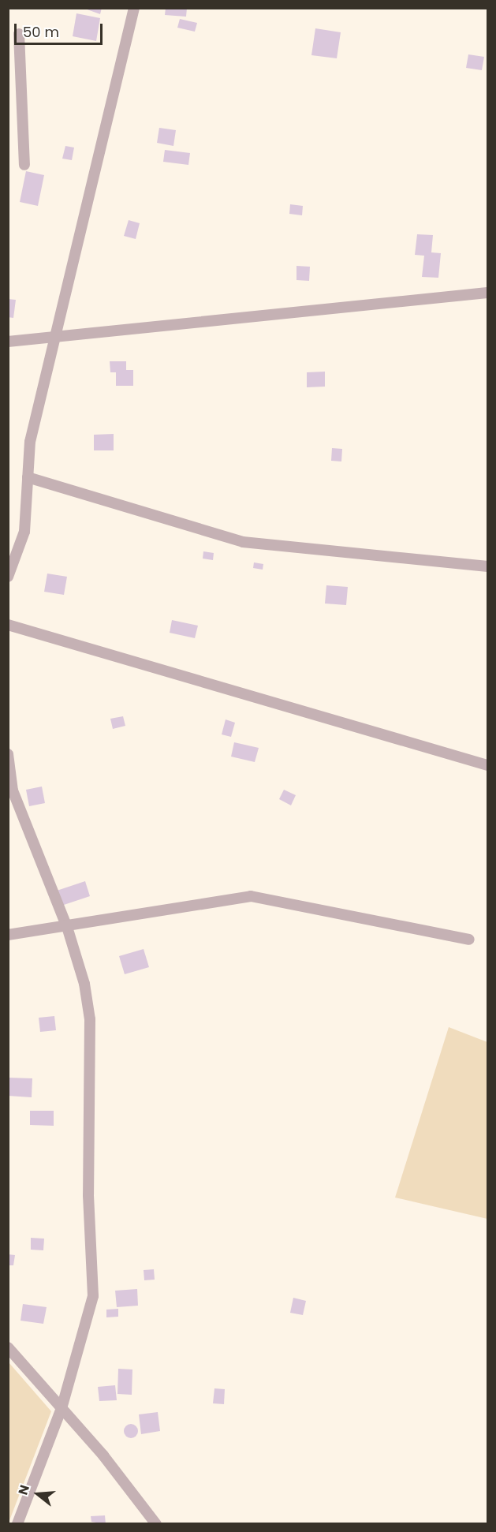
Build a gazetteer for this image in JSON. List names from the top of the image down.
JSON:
{
  "scale_bar": "50 m",
  "north": "left"
}
